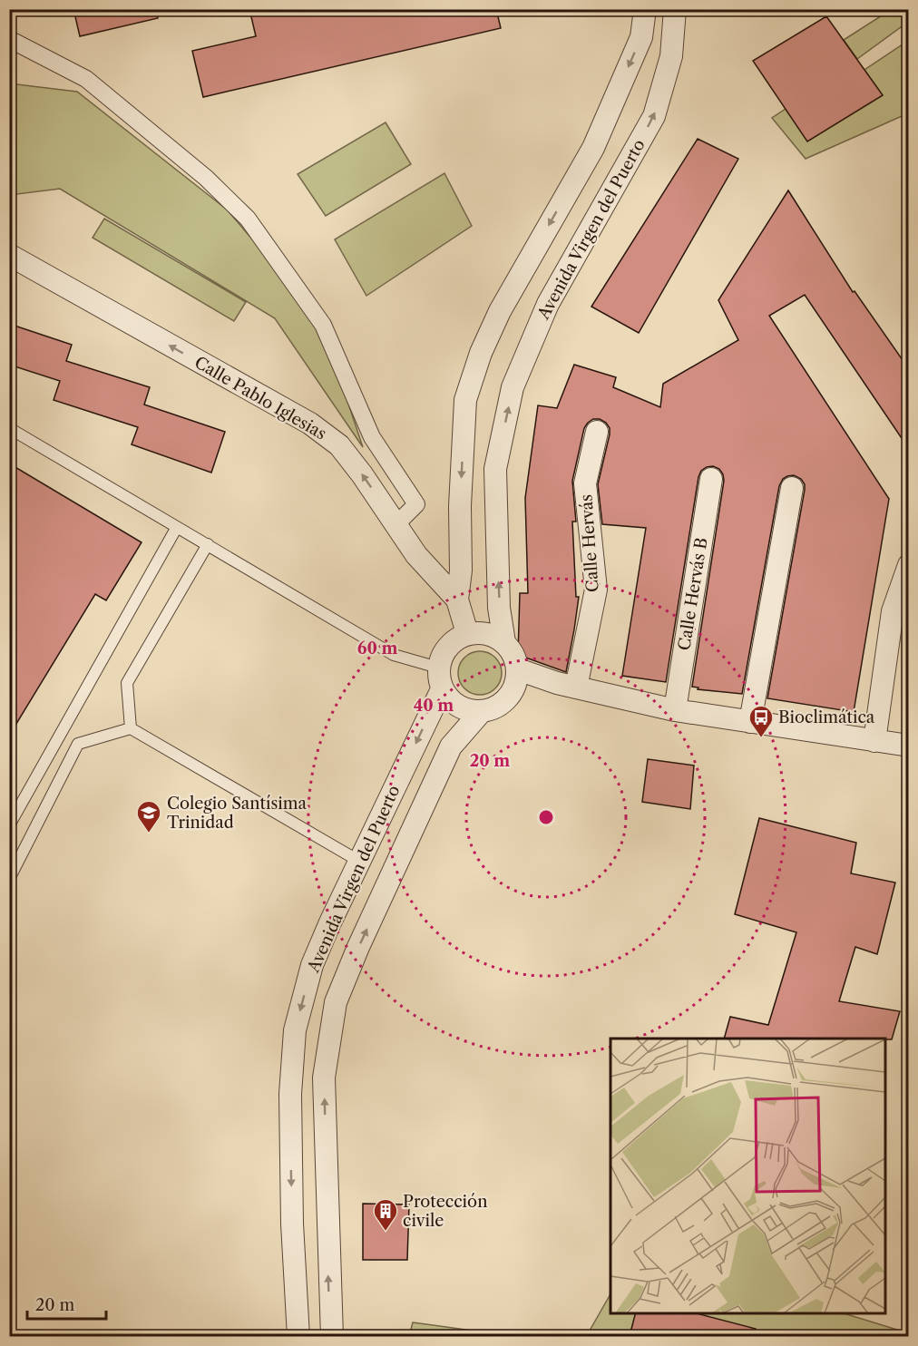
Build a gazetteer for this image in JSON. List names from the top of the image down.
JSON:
{
  "streets": {
    "street": [
      "Avenida Virgen del Puerto",
      "Calle Pablo Iglesias",
      "Calle Hervás",
      "Calle Hervás B"
    ]
  },
  "crossings": [
    ["Avenida Virgen del Puerto", "Calle Pablo Iglesias"]
  ],
  "one_way": ["Calle Pablo Iglesias"],
  "places": {
    "bus stop": ["Bioclimática"],
    "school or university": ["Colegio Santísima Trinidad"],
    "building": ["Protección civile"]
  },
  "scale_bar": "20 m",
  "rings": ["60 m", "40 m", "20 m"]
}
